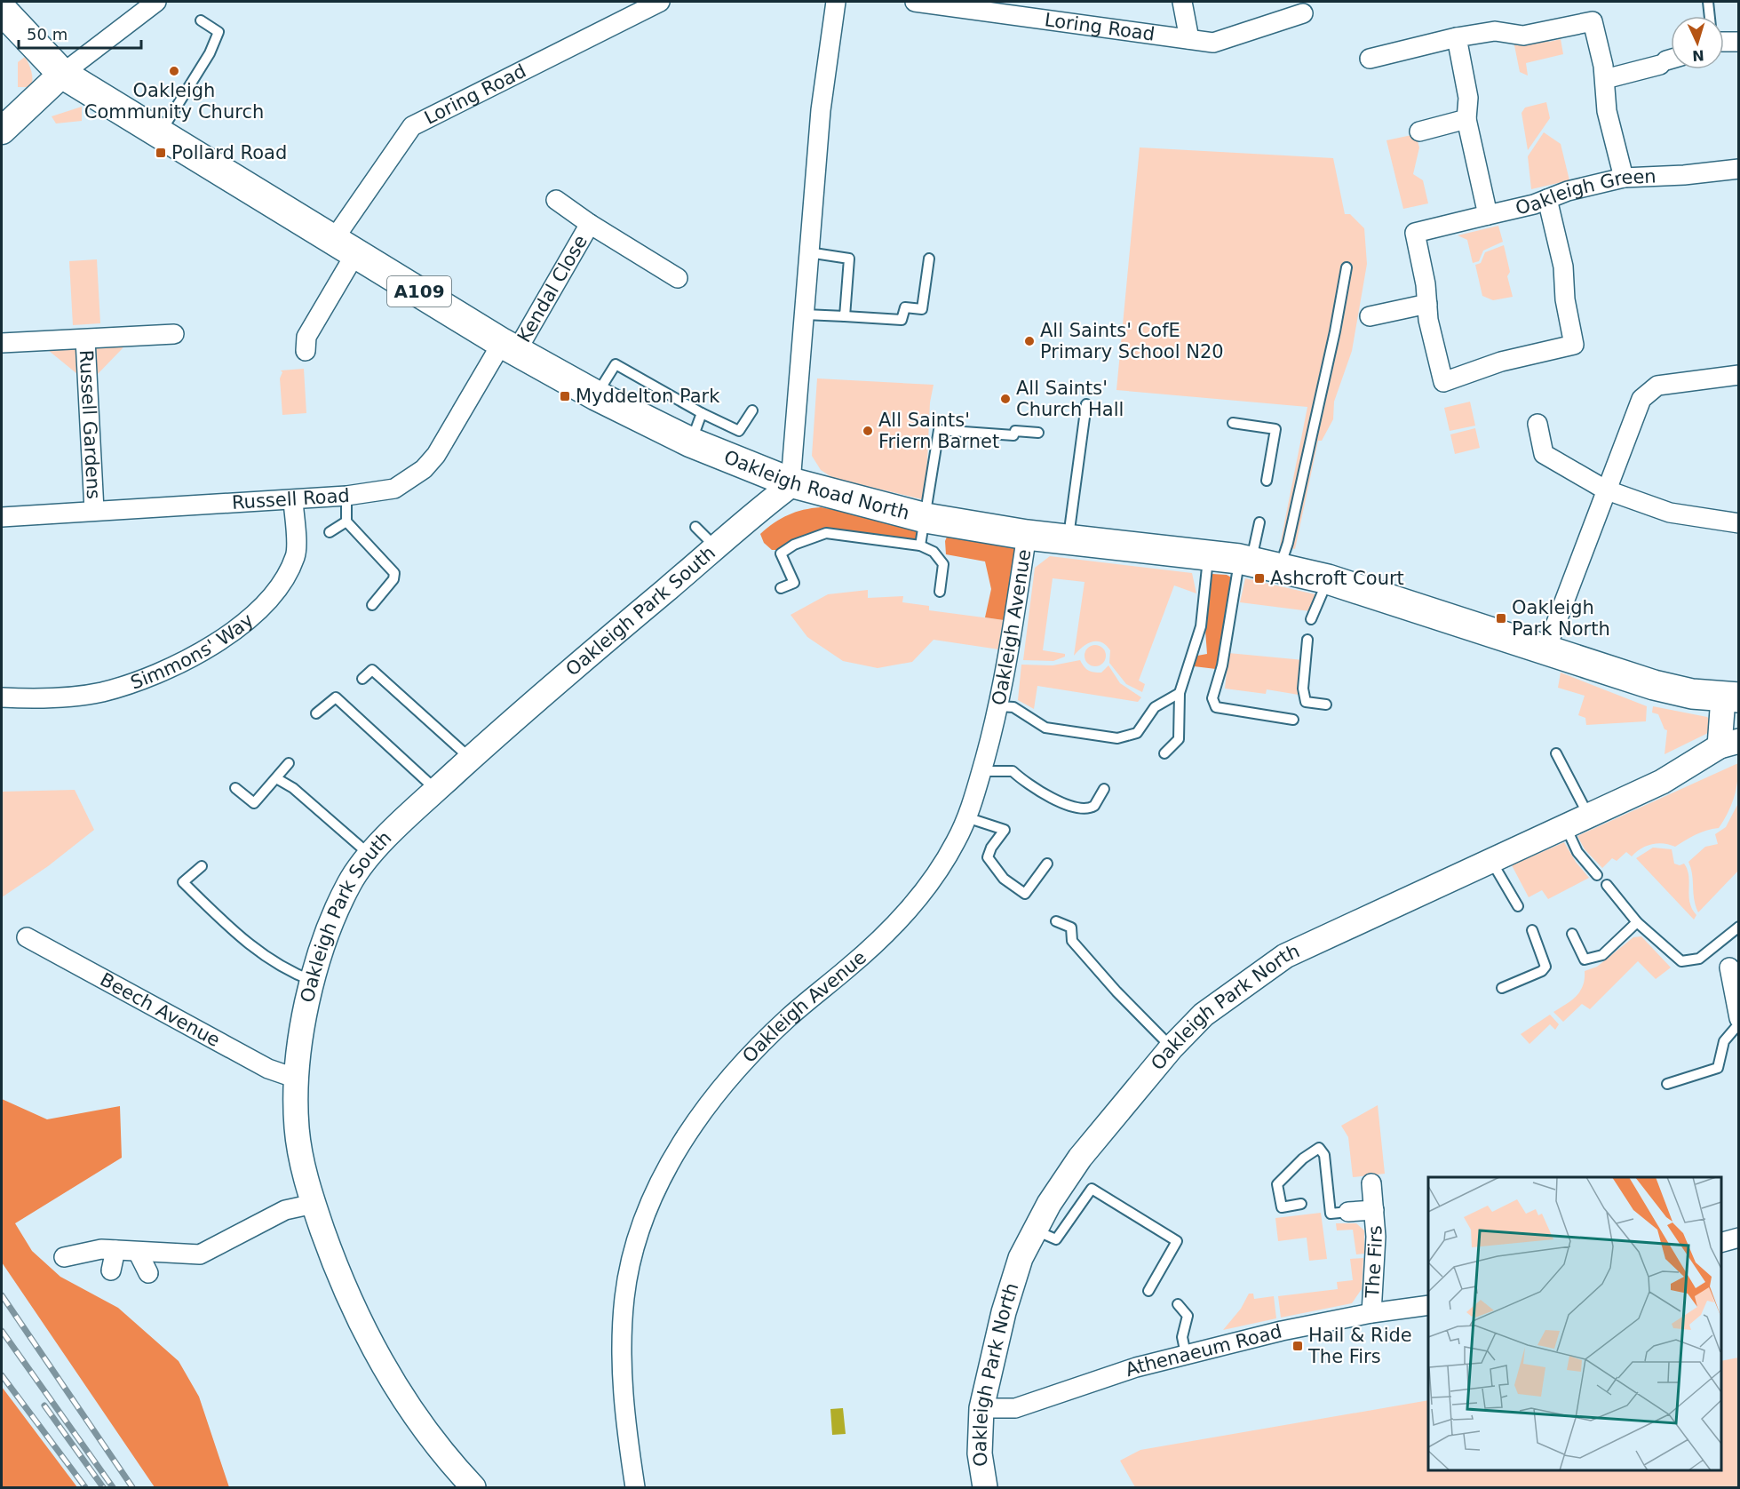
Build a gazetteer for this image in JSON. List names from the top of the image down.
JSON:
{
  "streets": {
    "main road": ["A109", "Oakleigh Road North"],
    "street": [
      "Loring Road",
      "Oakleigh Green",
      "Kendal Close",
      "Russell Gardens",
      "Russell Road",
      "Oakleigh Park South",
      "Oakleigh Avenue",
      "Simmons' Way",
      "Beech Avenue",
      "Oakleigh Park North",
      "The Firs",
      "Athenaeum Road"
    ]
  },
  "crossings": [
    ["Loring Road", "Oakleigh Road North"],
    ["Kendal Close", "Oakleigh Road North"],
    ["Kendal Close", "Russell Road"],
    ["Russell Gardens", "Russell Road"],
    ["Oakleigh Road North", "Russell Road"],
    ["Oakleigh Road North", "Oakleigh Park South"],
    ["Oakleigh Road North", "Oakleigh Avenue"],
    ["Oakleigh Road North", "Oakleigh Park North"],
    ["Russell Road", "Simmons' Way"],
    ["Oakleigh Park South", "Beech Avenue"],
    ["Oakleigh Park North", "Athenaeum Road"],
    ["The Firs", "Athenaeum Road"]
  ],
  "places": {
    "other": [
      "Oakleigh Community Church",
      "All Saints' CofE Primary School N20",
      "All Saints' Church Hall",
      "All Saints' Friern Barnet"
    ],
    "transit": [
      "Pollard Road",
      "Myddelton Park",
      "Ashcroft Court",
      "Oakleigh Park North",
      "Hail & Ride The Firs"
    ]
  },
  "scale_bar": "50 m",
  "north": "bottom"
}
